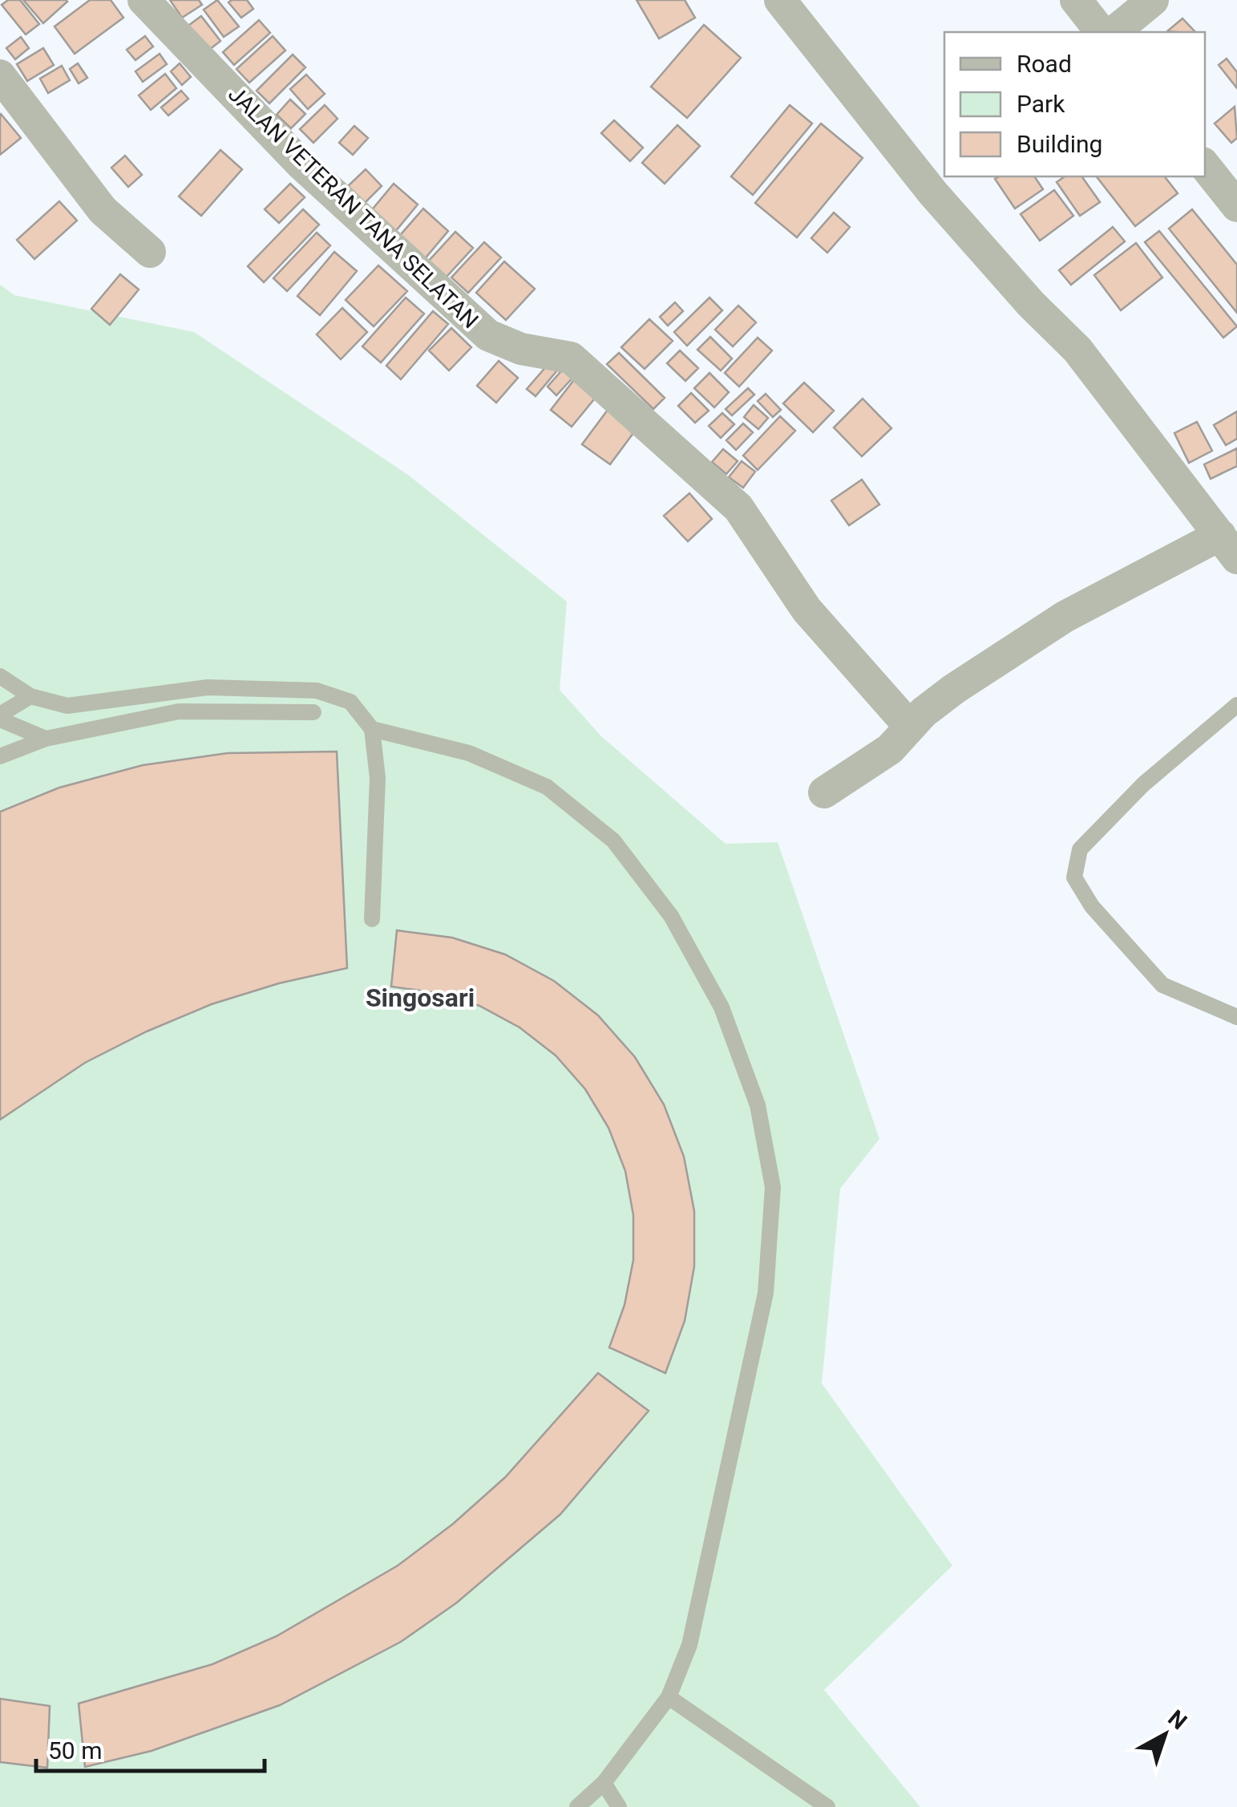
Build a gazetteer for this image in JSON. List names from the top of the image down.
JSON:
{
  "streets": {
    "street": ["JALAN VETERAN TANA SELATAN"]
  },
  "districts": ["Singosari"],
  "legend": ["Road", "Park", "Building"],
  "scale_bar": "50 m",
  "north": "top right"
}
